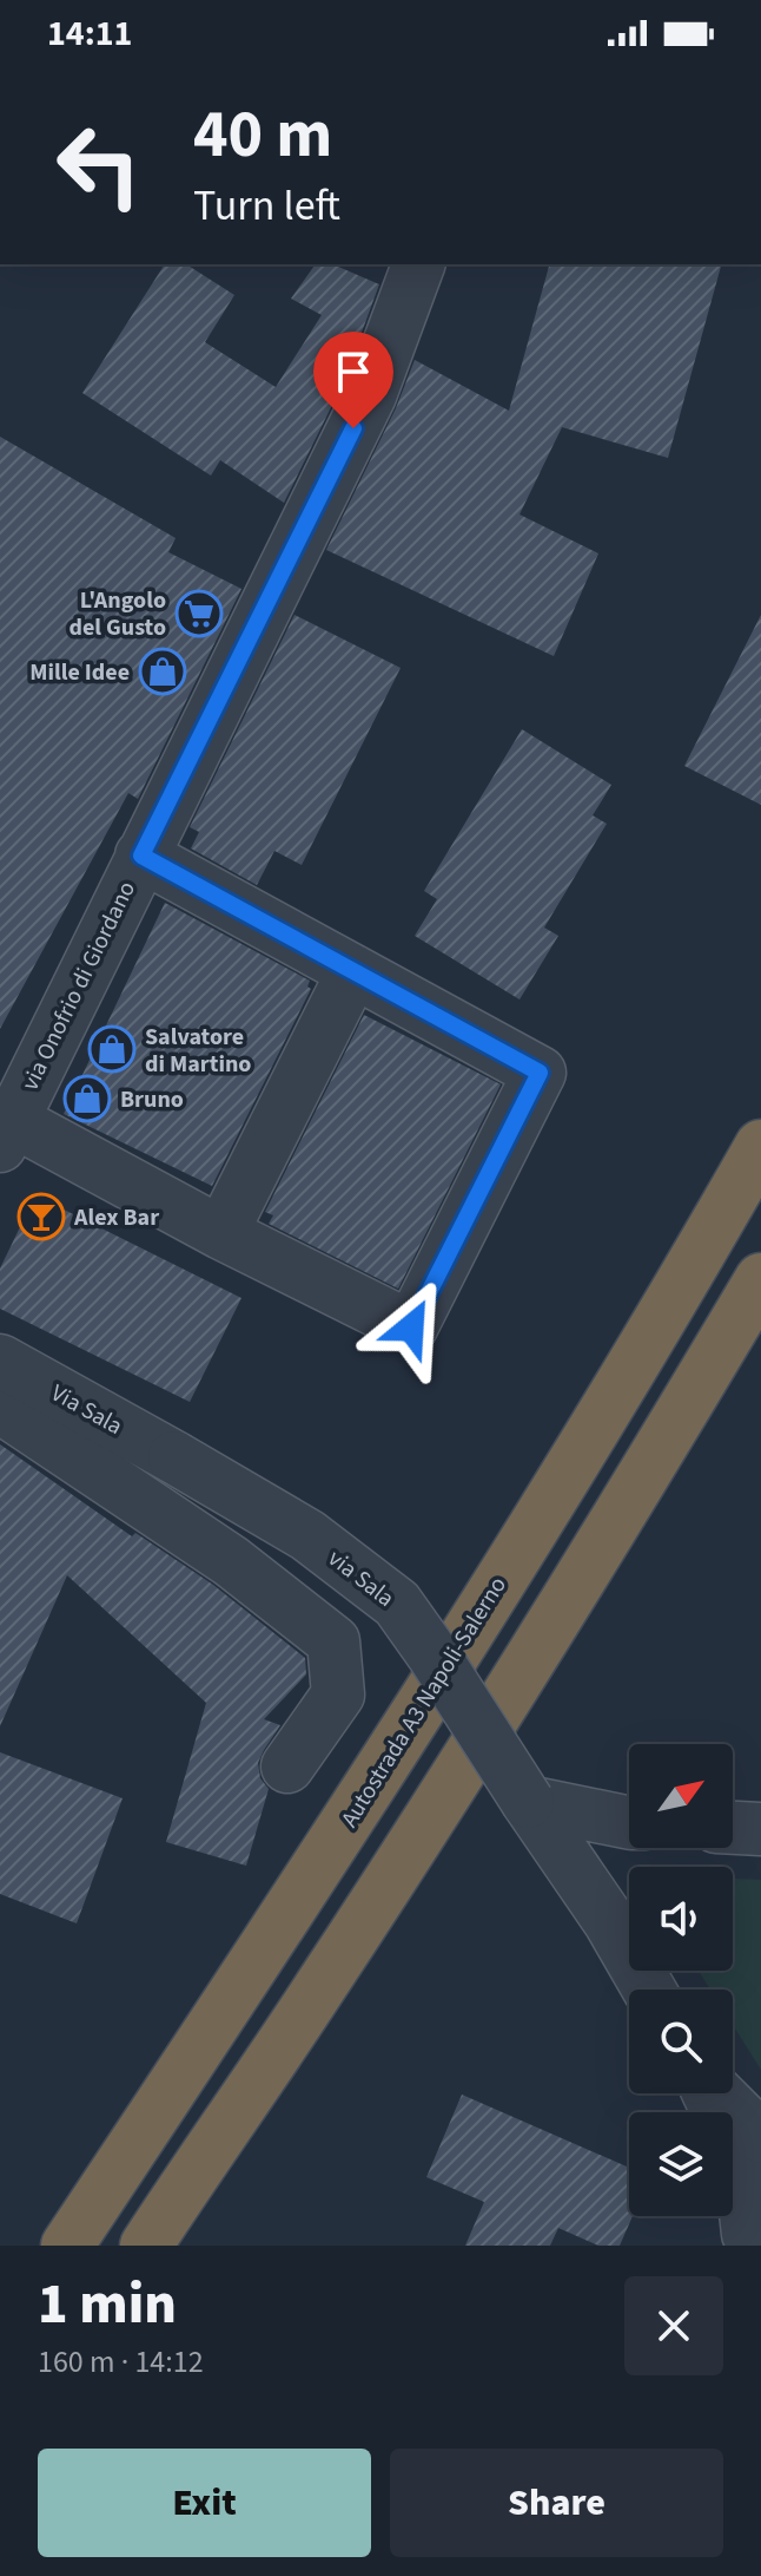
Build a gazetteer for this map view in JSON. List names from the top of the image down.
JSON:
{
  "streets": {
    "highway": ["Autostrada A3 Napoli-Salerno"],
    "street": ["via Onofrio di Giordano", "Via Sala", "via Sala"]
  },
  "crossings": [
    ["Via Sala", "via Sala"]
  ],
  "places": {
    "supermarket": ["L'Angolo del Gusto"],
    "shop": ["Mille Idee", "Salvatore di Martino", "Bruno"],
    "bar": ["Alex Bar"]
  },
  "north": "top right",
  "page": {
    "status": "14:11",
    "turn": ["40 m", "Turn left"],
    "heading": ["1 min", "160 m · 14:12"],
    "buttons": ["Exit", "Share"]
  }
}
